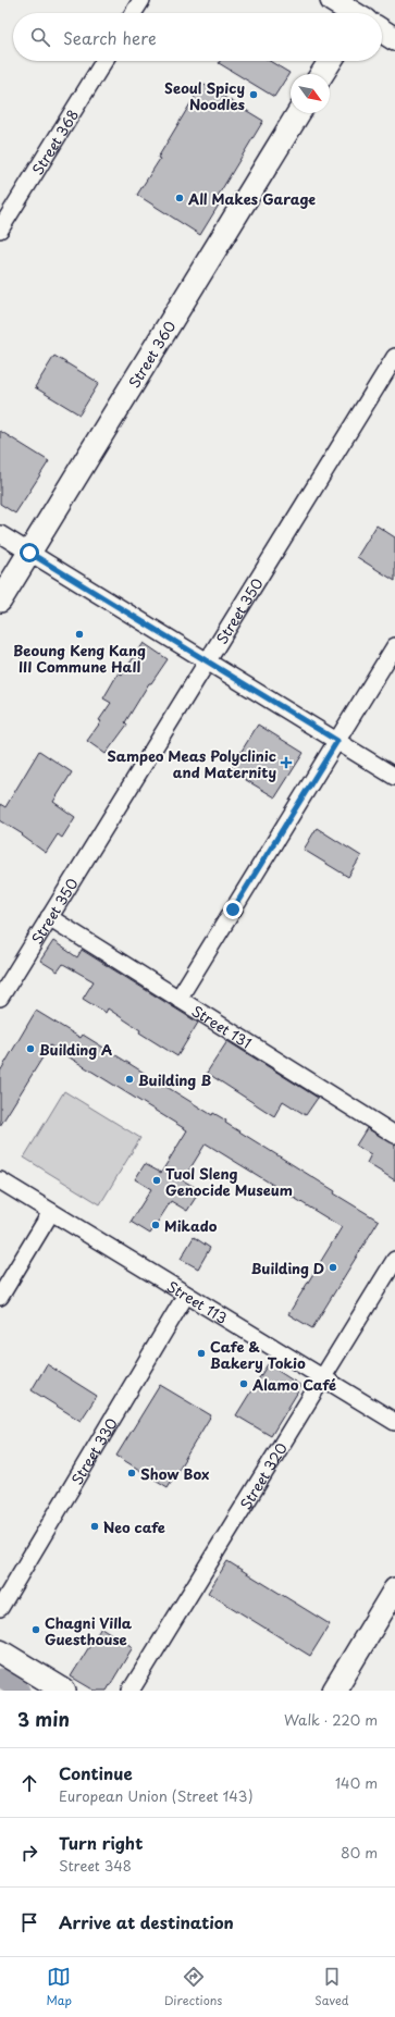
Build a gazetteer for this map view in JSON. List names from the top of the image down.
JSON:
{
  "streets": {
    "street": [
      "Street 368",
      "Street 360",
      "Street 350",
      "Street 131",
      "Street 113",
      "Street 330",
      "Street 320"
    ]
  },
  "crossings": [
    ["Street 350", "Street 131"],
    ["Street 113", "Street 330"],
    ["Street 113", "Street 320"]
  ],
  "places": {
    "other": [
      "Seoul Spicy Noodles",
      "All Makes Garage",
      "Beoung Keng Kang III Commune Hall",
      "Building A",
      "Building B",
      "Tuol Sleng Genocide Museum",
      "Mikado",
      "Building D",
      "Cafe & Bakery Tokio",
      "Alamo Café",
      "Show Box",
      "Neo cafe",
      "Chagni Villa Guesthouse"
    ],
    "health": ["Sampeo Meas Polyclinic and Maternity"]
  },
  "north": "bottom right",
  "page": {
    "search": "Search here",
    "heading": ["3 min", "Walk · 220 m"],
    "list": [
      ["Continue", "European Union (Street 143)", "140 m"],
      ["Turn right", "Street 348", "80 m"],
      "Arrive at destination"
    ],
    "nav": ["Map", "Directions", "Saved"]
  }
}
